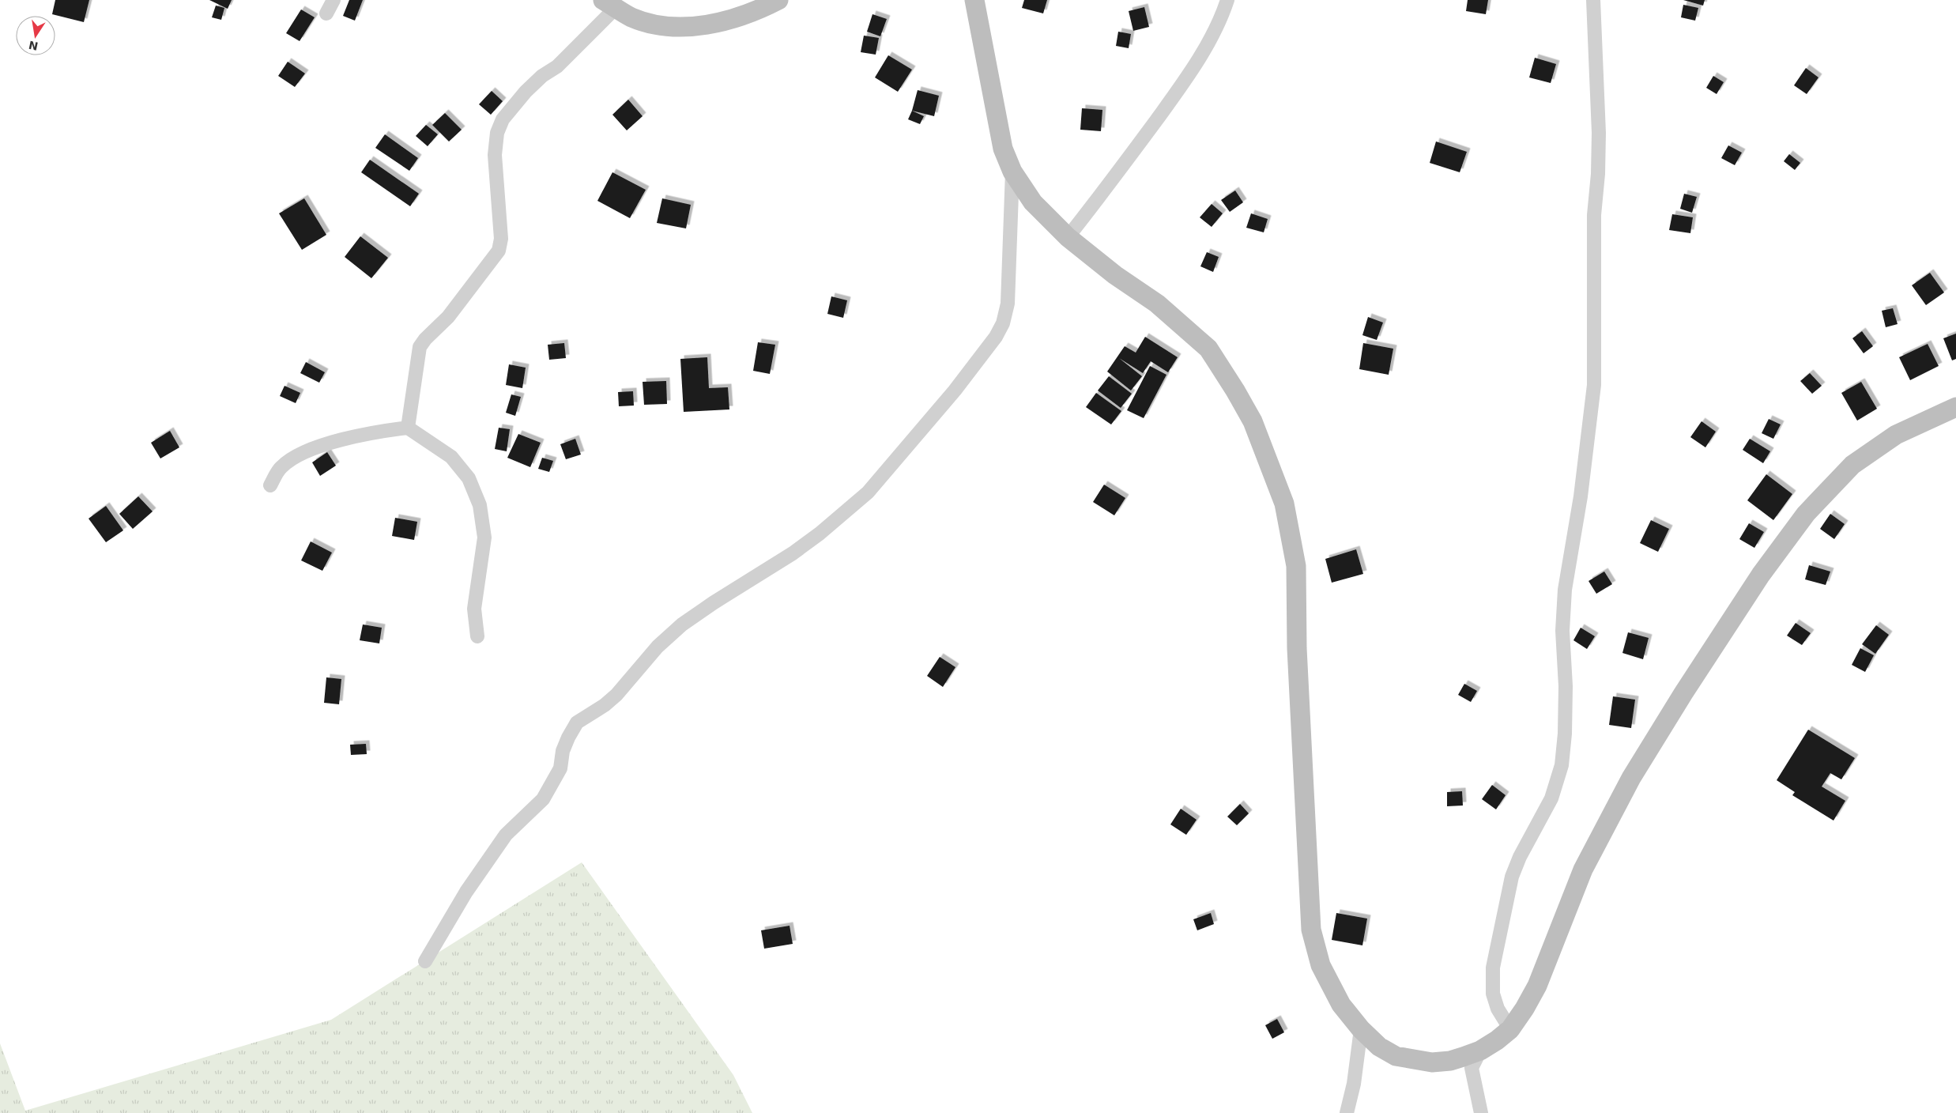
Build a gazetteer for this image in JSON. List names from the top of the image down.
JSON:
{
  "north": "bottom"
}
